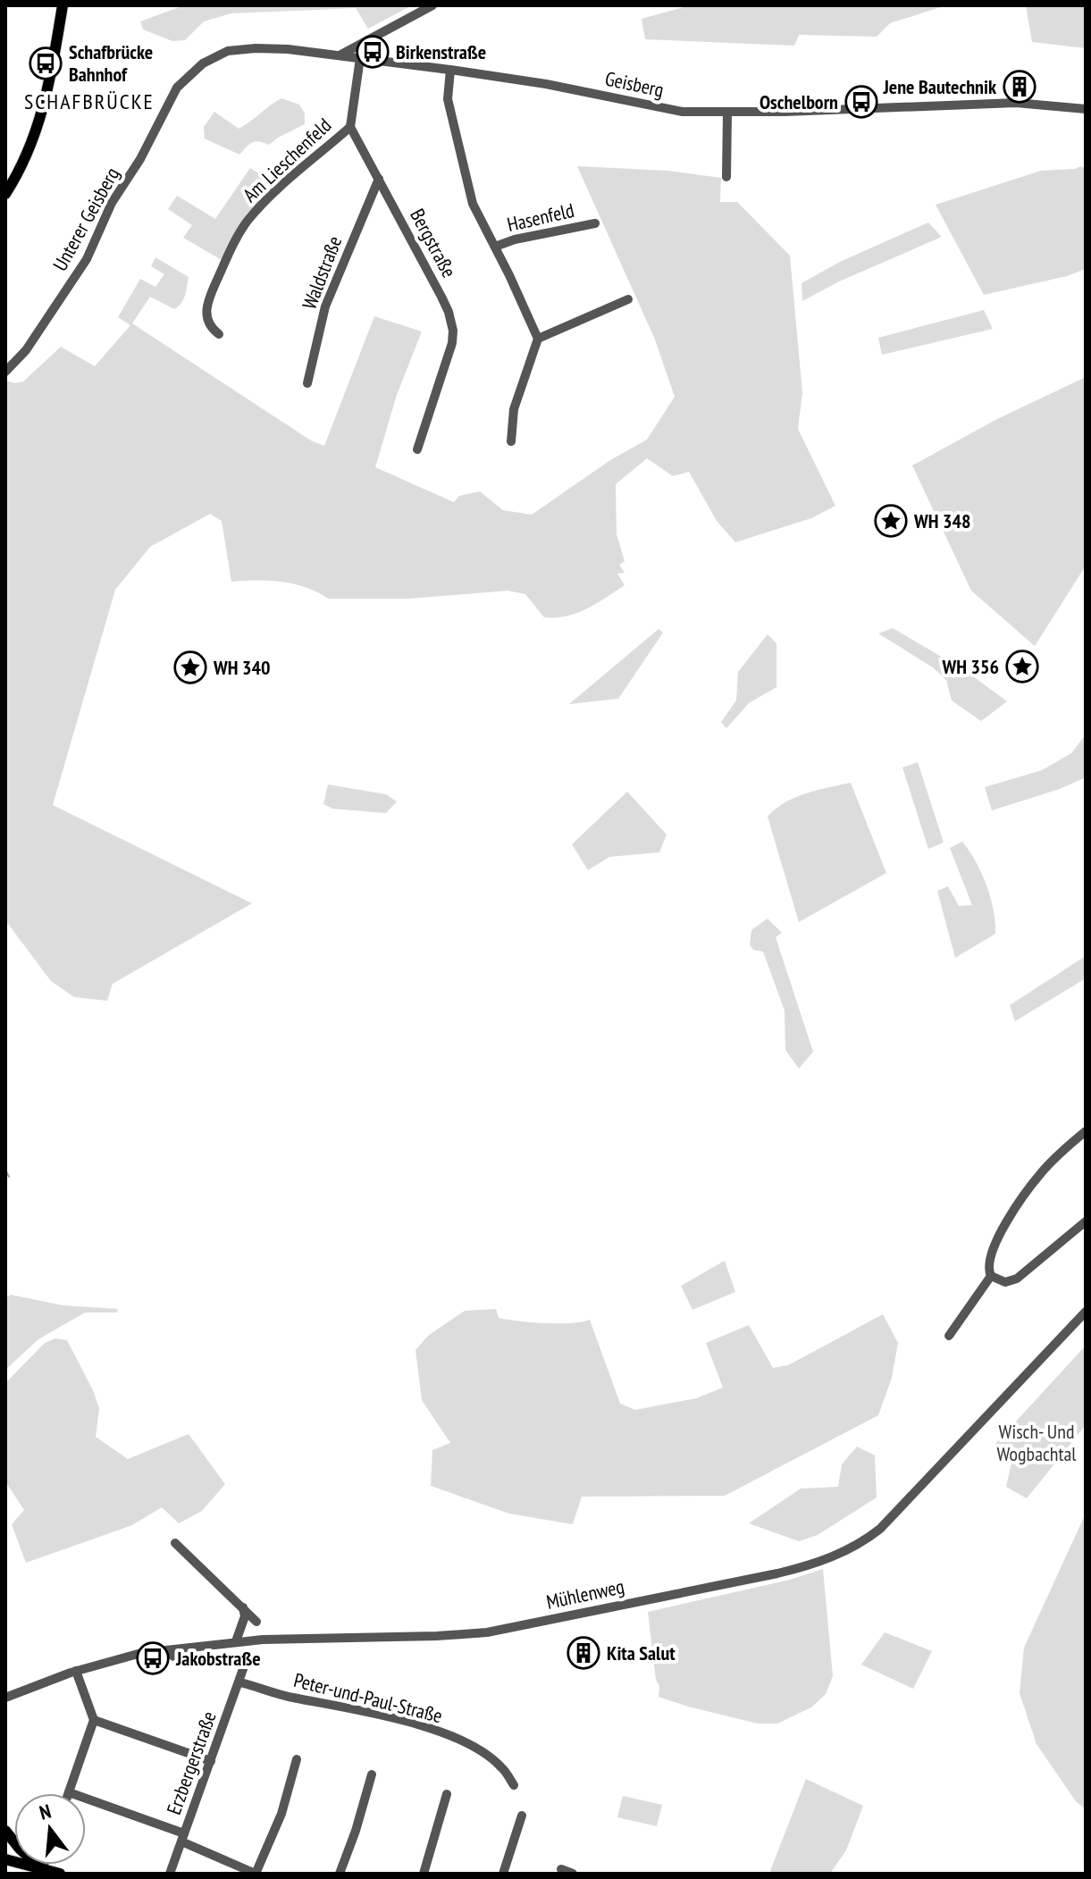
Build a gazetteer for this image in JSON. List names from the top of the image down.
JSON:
{
  "streets": {
    "street": [
      "Geisberg",
      "Am Lieschenfeld",
      "Hasenfeld",
      "Unterer Geisberg",
      "Bergstraße",
      "Waldstraße",
      "Mühlenweg",
      "Peter-und-Paul-Straße",
      "Erzbergerstraße"
    ]
  },
  "crossings": [
    ["Geisberg", "Unterer Geisberg"],
    ["Am Lieschenfeld", "Bergstraße"],
    ["Bergstraße", "Waldstraße"],
    ["Mühlenweg", "Erzbergerstraße"],
    ["Peter-und-Paul-Straße", "Erzbergerstraße"]
  ],
  "districts": ["SCHAFBRÜCKE"],
  "parks": ["Wisch- Und Wogbachtal"],
  "places": {
    "bus stop": [
      "Birkenstraße",
      "Schafbrücke Bahnhof",
      "Oschelborn",
      "Jakobstraße"
    ],
    "building": ["Jene Bautechnik", "Kita Salut"],
    "place": ["WH 348", "WH 356", "WH 340"]
  },
  "north": "top"
}
